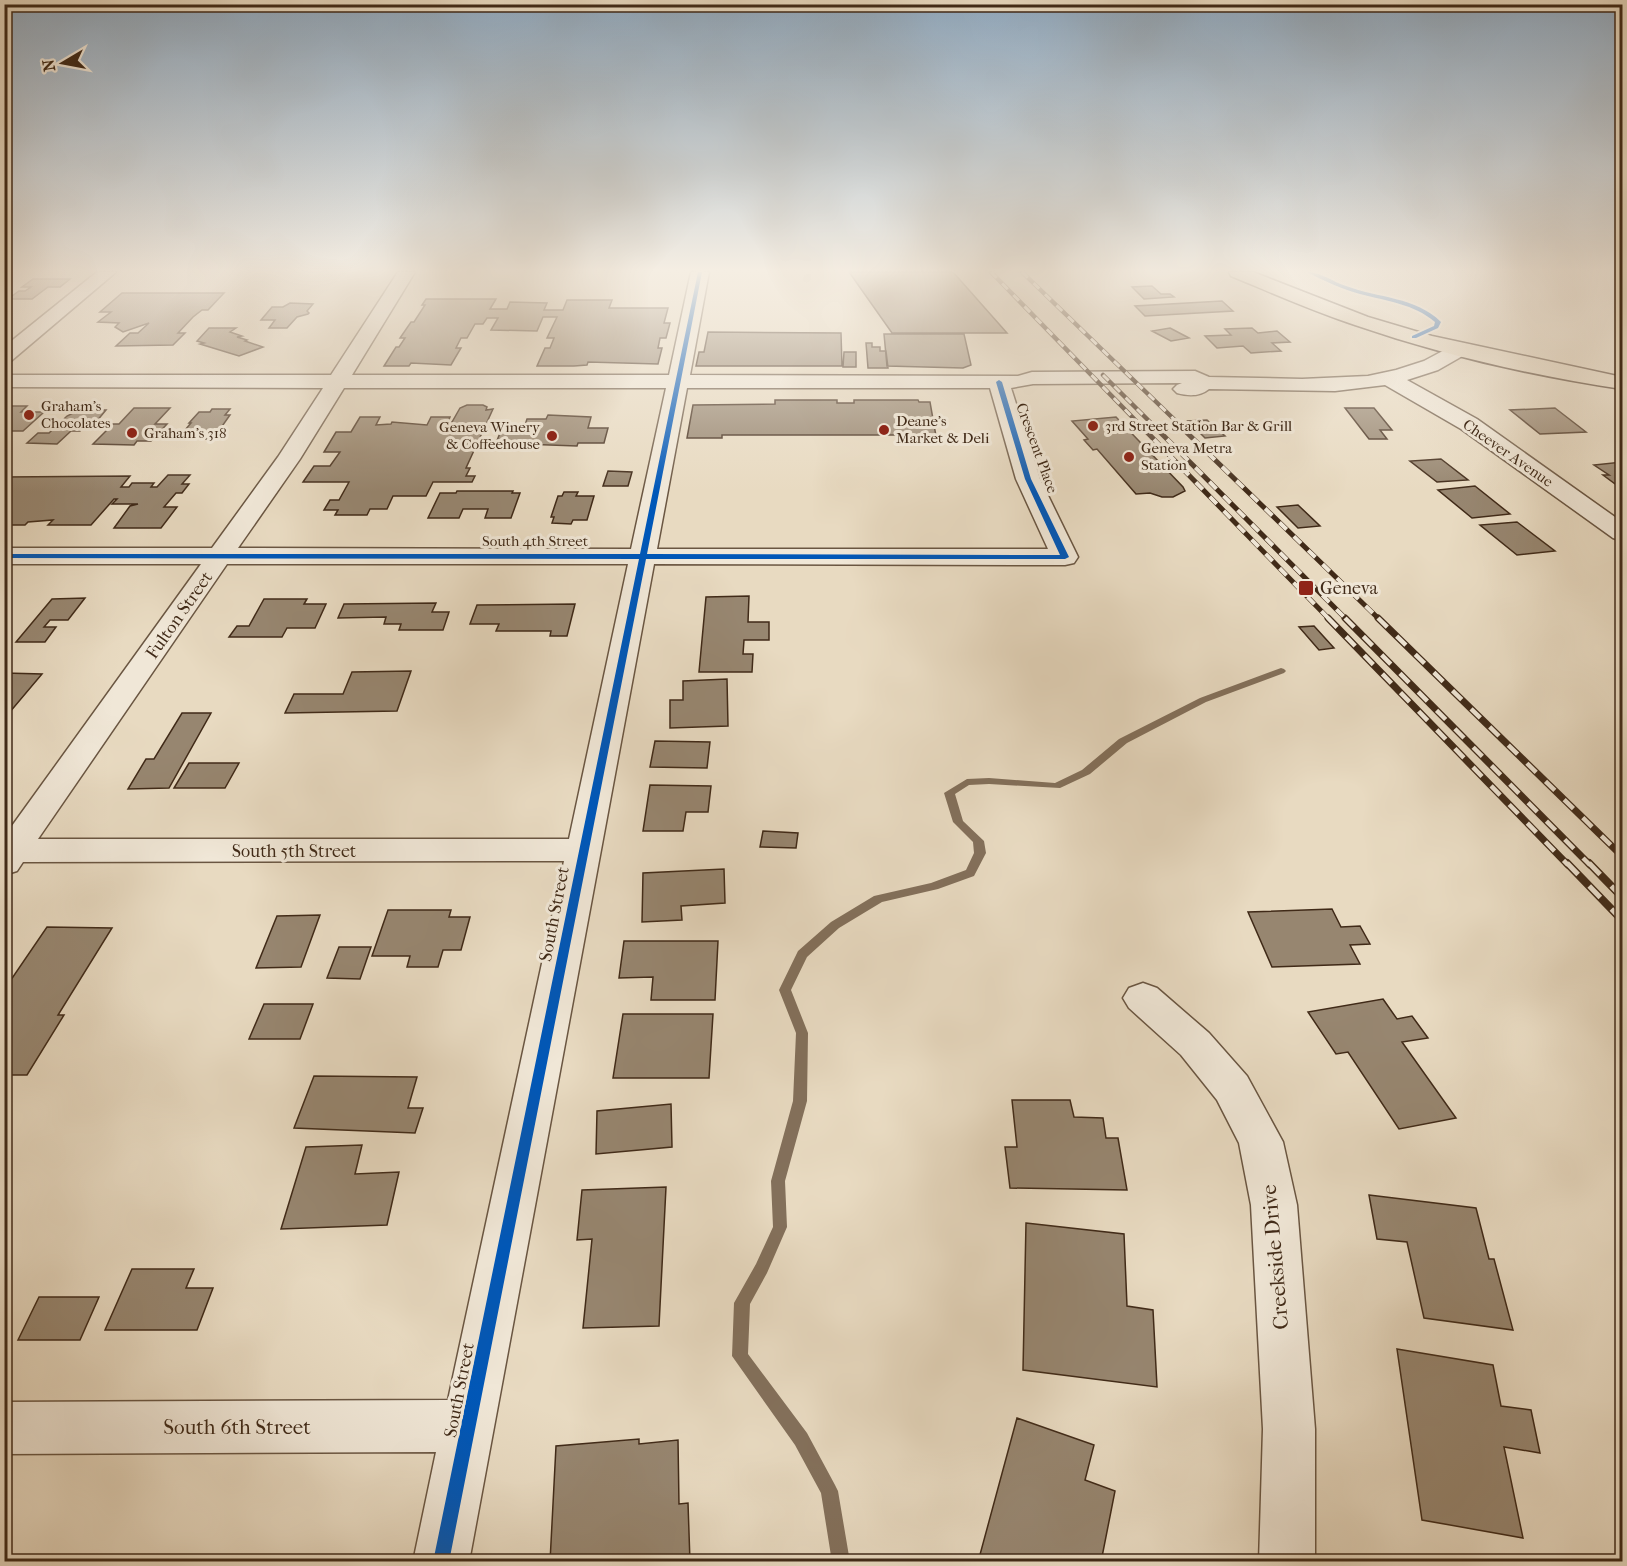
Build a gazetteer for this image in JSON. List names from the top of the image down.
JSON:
{
  "streets": {
    "street": [
      "Crescent Place",
      "Cheever Avenue",
      "South 4th Street",
      "Fulton Street",
      "South 5th Street",
      "South Street",
      "Creekside Drive",
      "South 6th Street"
    ]
  },
  "crossings": [
    ["Crescent Place", "South 4th Street"],
    ["South 4th Street", "Fulton Street"],
    ["South 4th Street", "South Street"],
    ["Fulton Street", "South 5th Street"],
    ["South 5th Street", "South Street"],
    ["South Street", "South 6th Street"]
  ],
  "places": {
    "other": [
      "Graham's Chocolates",
      "3rd Street Station Bar & Grill",
      "Deane's Market & Deli",
      "Graham's 318",
      "Geneva Winery & Coffeehouse",
      "Geneva Metra Station"
    ],
    "transit": ["Geneva"]
  },
  "north": "left"
}
